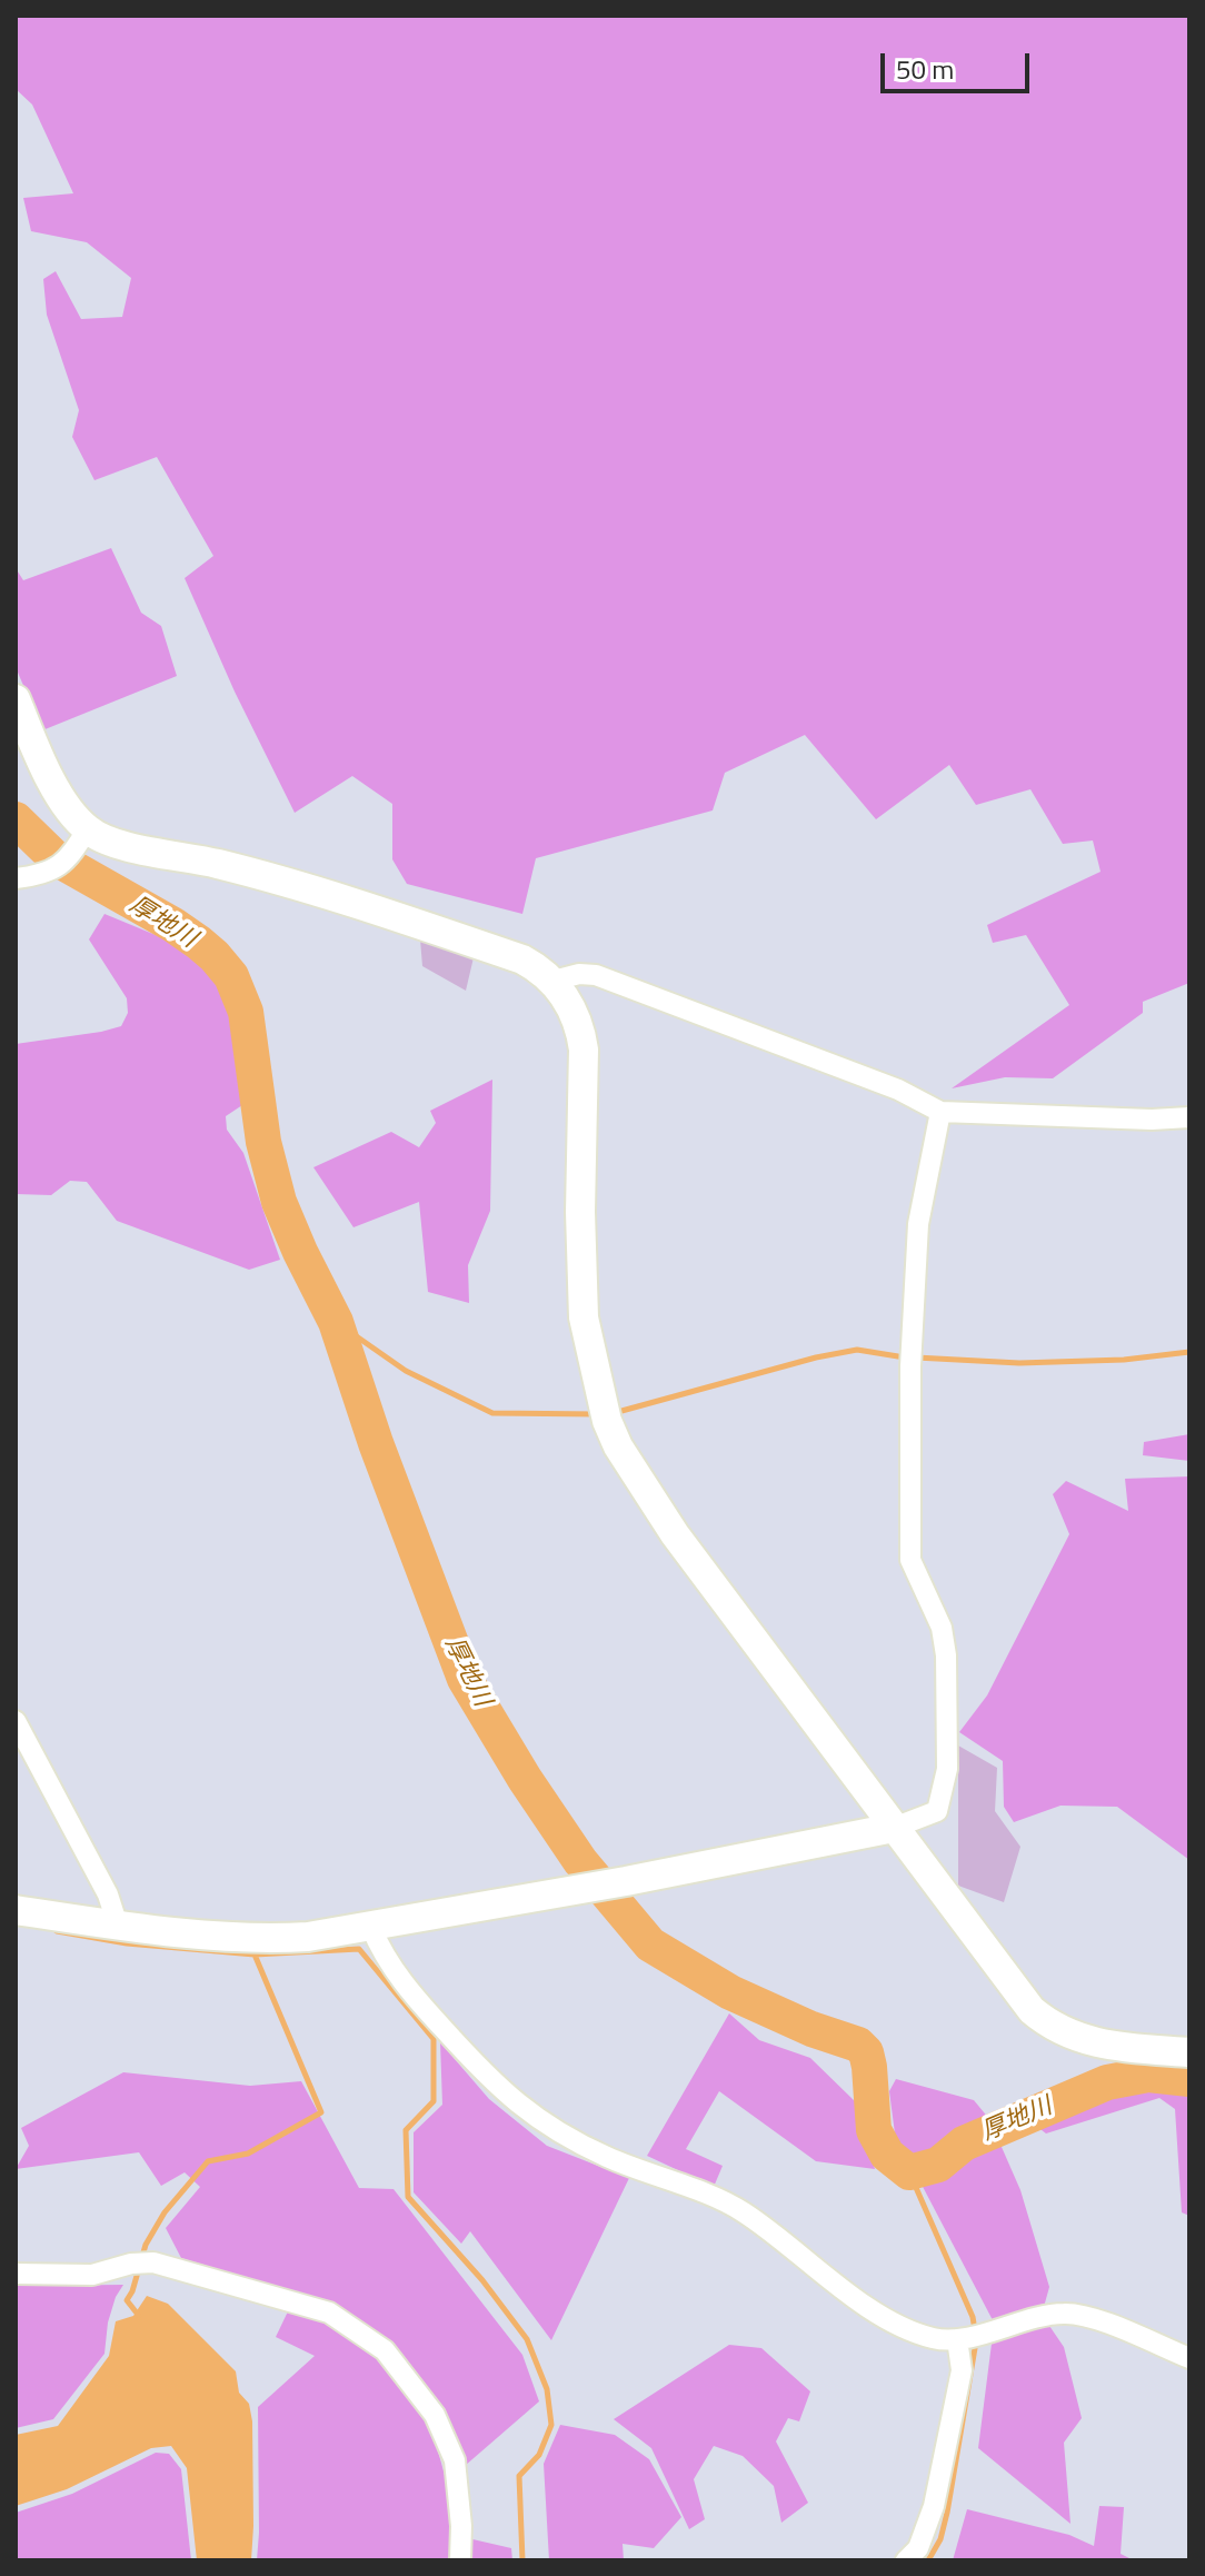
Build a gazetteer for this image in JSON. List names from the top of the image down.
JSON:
{
  "water": ["厚地川"],
  "scale_bar": "50 m"
}
